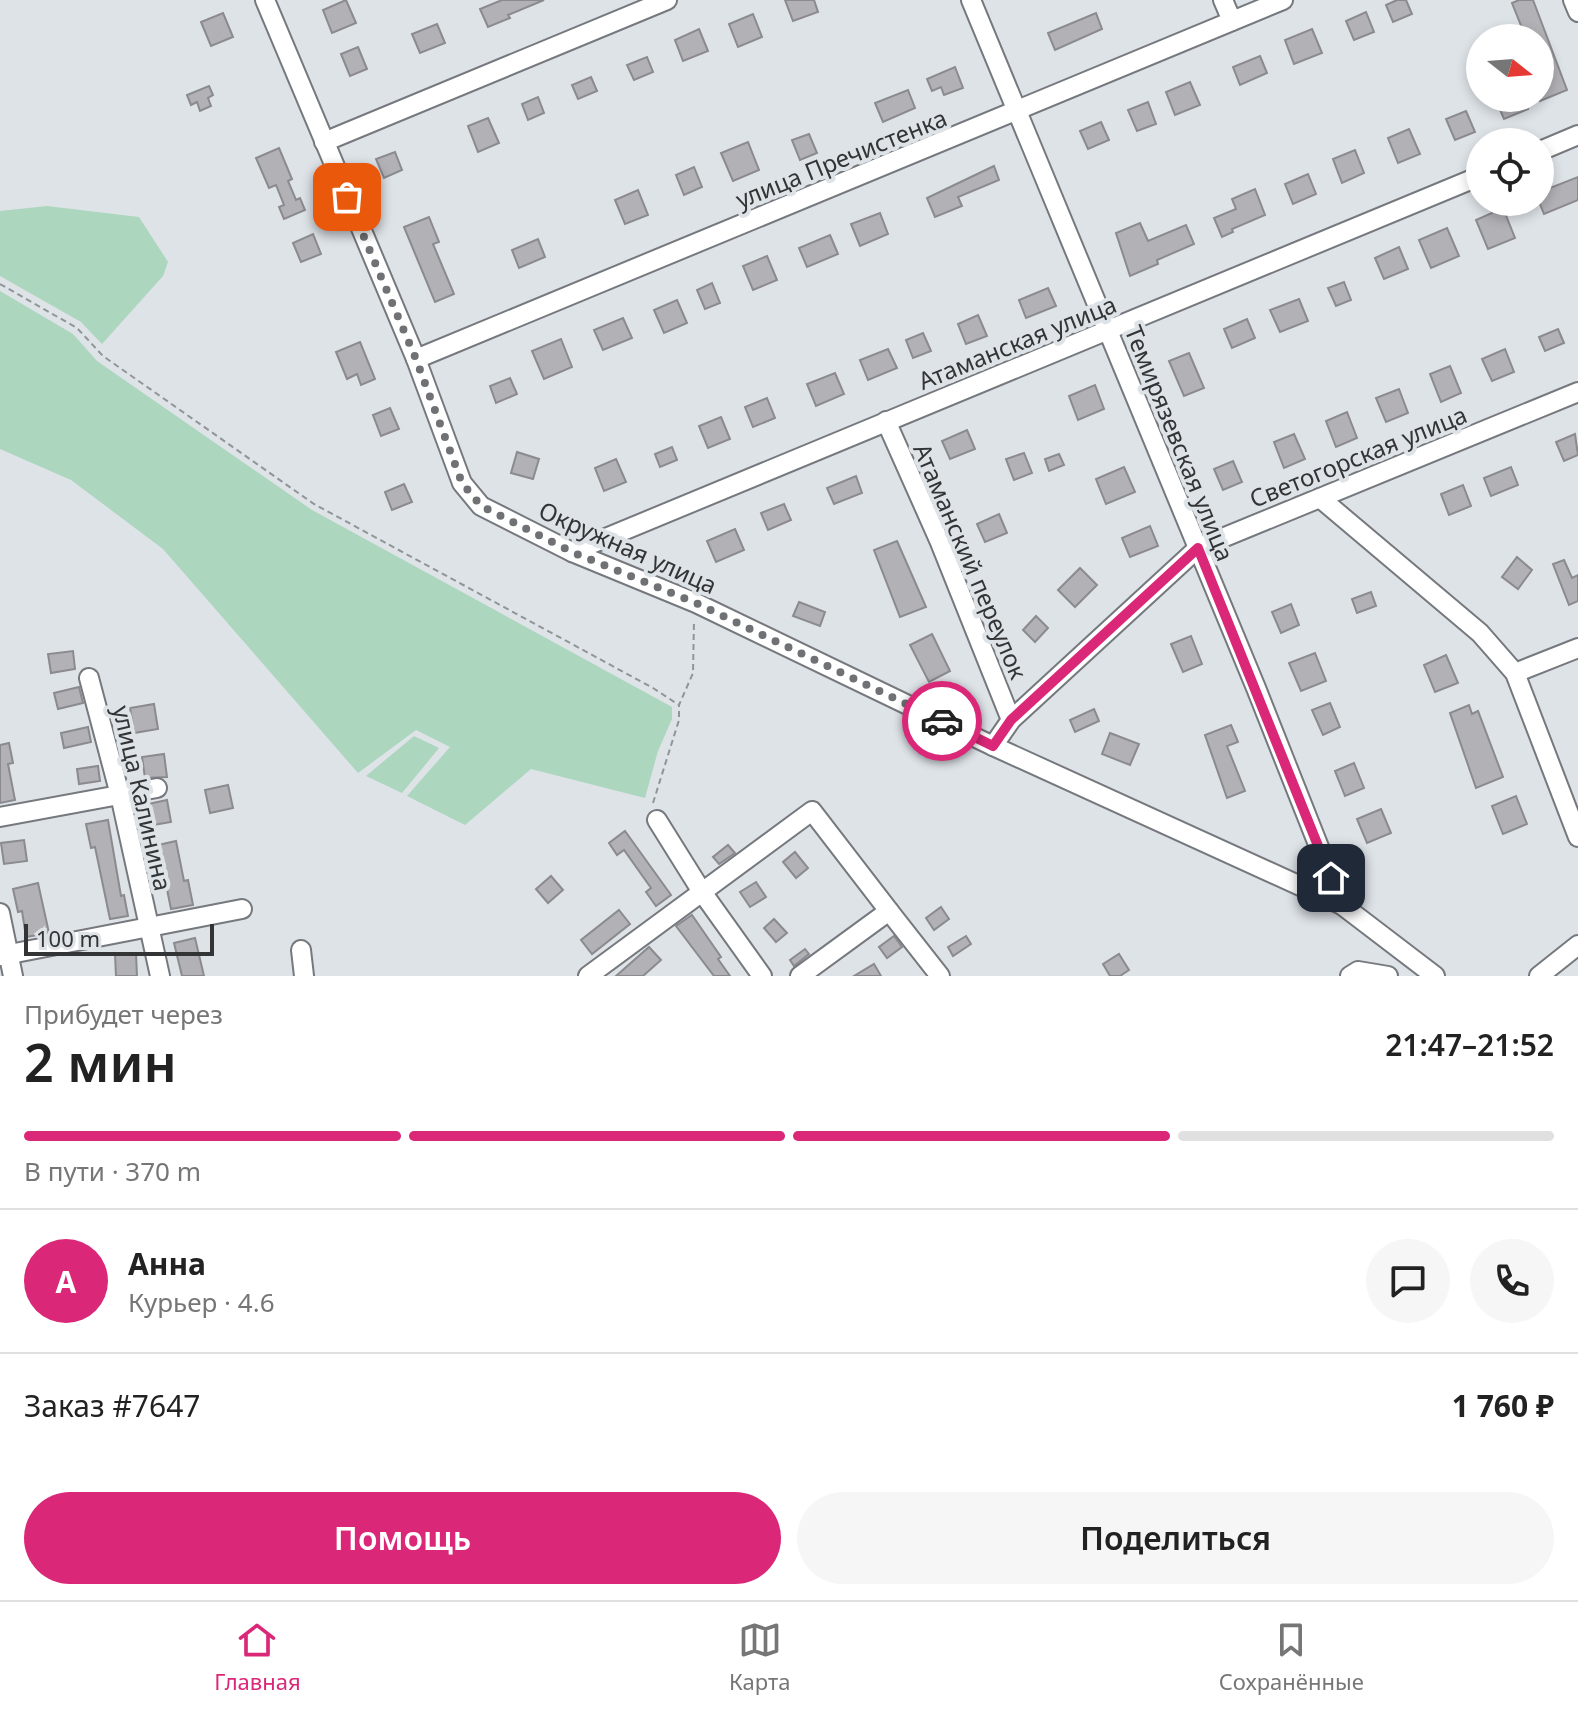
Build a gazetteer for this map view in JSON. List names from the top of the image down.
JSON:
{
  "streets": {
    "street": [
      "улица Пречистенка",
      "Атаманская улица",
      "Темирязевская улица",
      "Светогорская улица",
      "Окружная улица",
      "Атаманский переулок",
      "улица Калинина"
    ]
  },
  "crossings": [
    ["улица Пречистенка", "Темирязевская улица"],
    ["улица Пречистенка", "Окружная улица"],
    ["Атаманская улица", "Темирязевская улица"],
    ["Атаманская улица", "Окружная улица"],
    ["Атаманская улица", "Атаманский переулок"],
    ["Темирязевская улица", "Светогорская улица"],
    ["Темирязевская улица", "Окружная улица"],
    ["Светогорская улица", "Окружная улица"],
    ["Светогорская улица", "Атаманский переулок"]
  ],
  "scale_bar": "100 m",
  "north": "right",
  "page": {
    "scale": "100 m",
    "heading": ["2 мин", "Прибудет через", "21:47–21:52"],
    "panel": [
      "Анна",
      "Курьер · 4.6",
      "Заказ #7647",
      "1 760 ₽"
    ],
    "bar": "В пути · 370 m",
    "round": "А",
    "buttons": ["Помощь", "Поделиться"],
    "tabs": ["Главная", "Карта", "Сохранённые"]
  }
}
